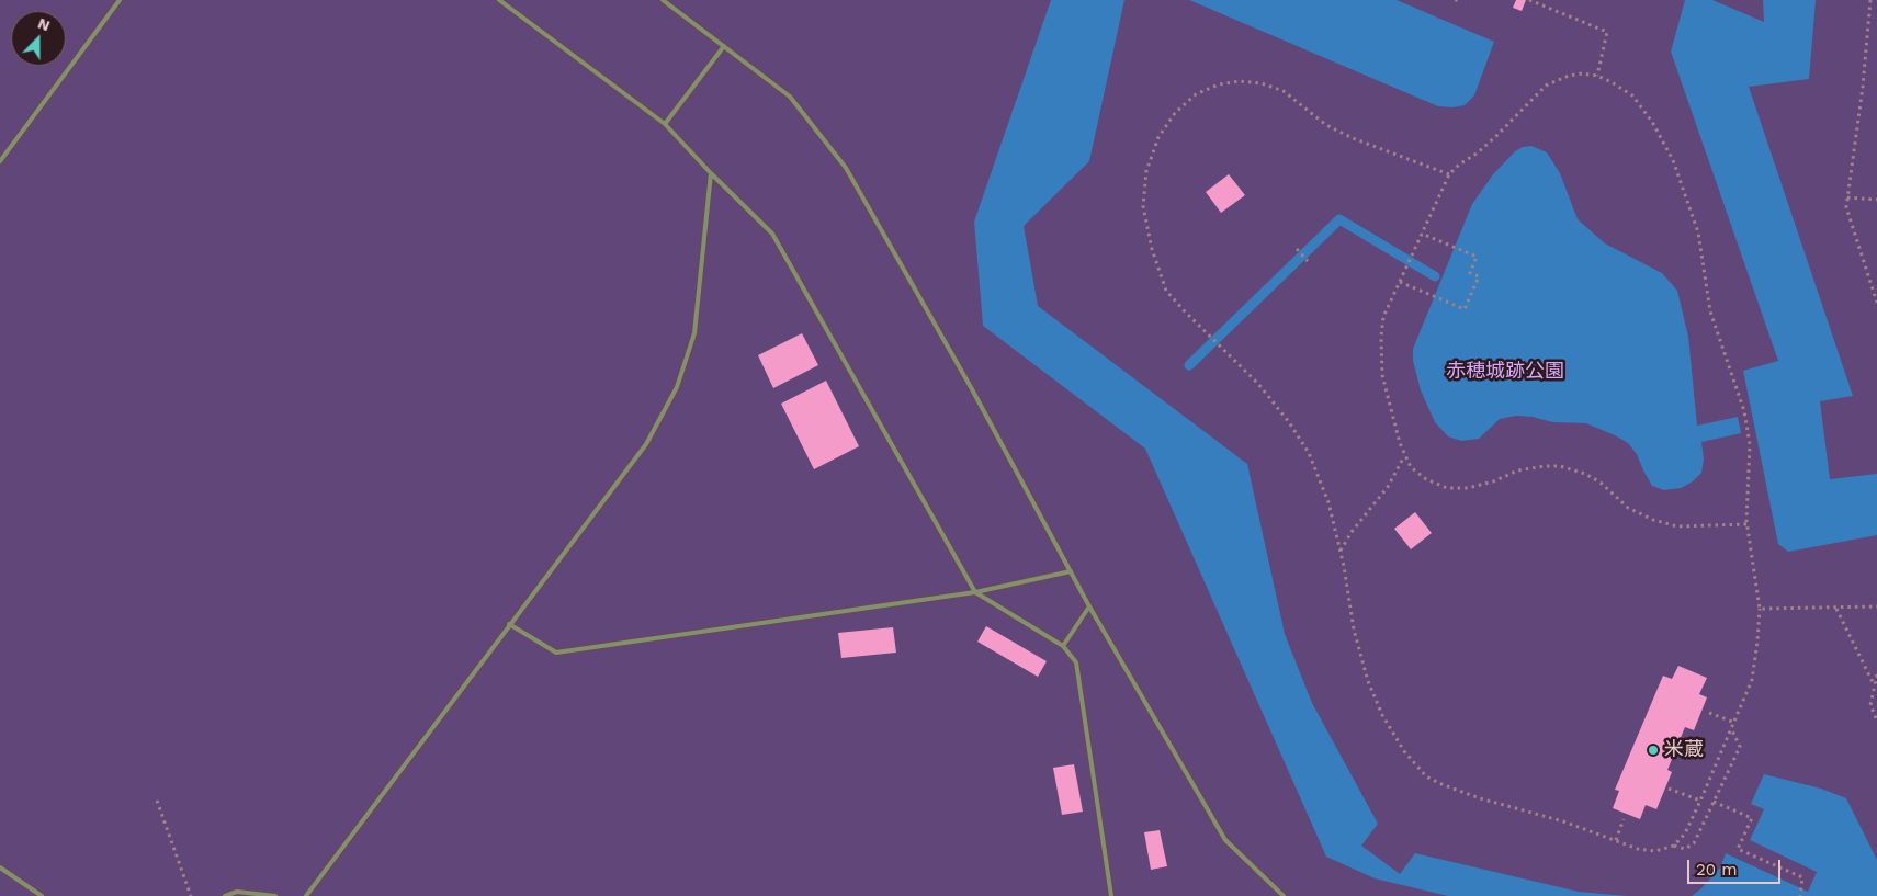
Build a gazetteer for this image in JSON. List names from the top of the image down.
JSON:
{
  "parks": ["赤穂城跡公園"],
  "places": ["米蔵"],
  "scale_bar": "20 m",
  "north": "top"
}
